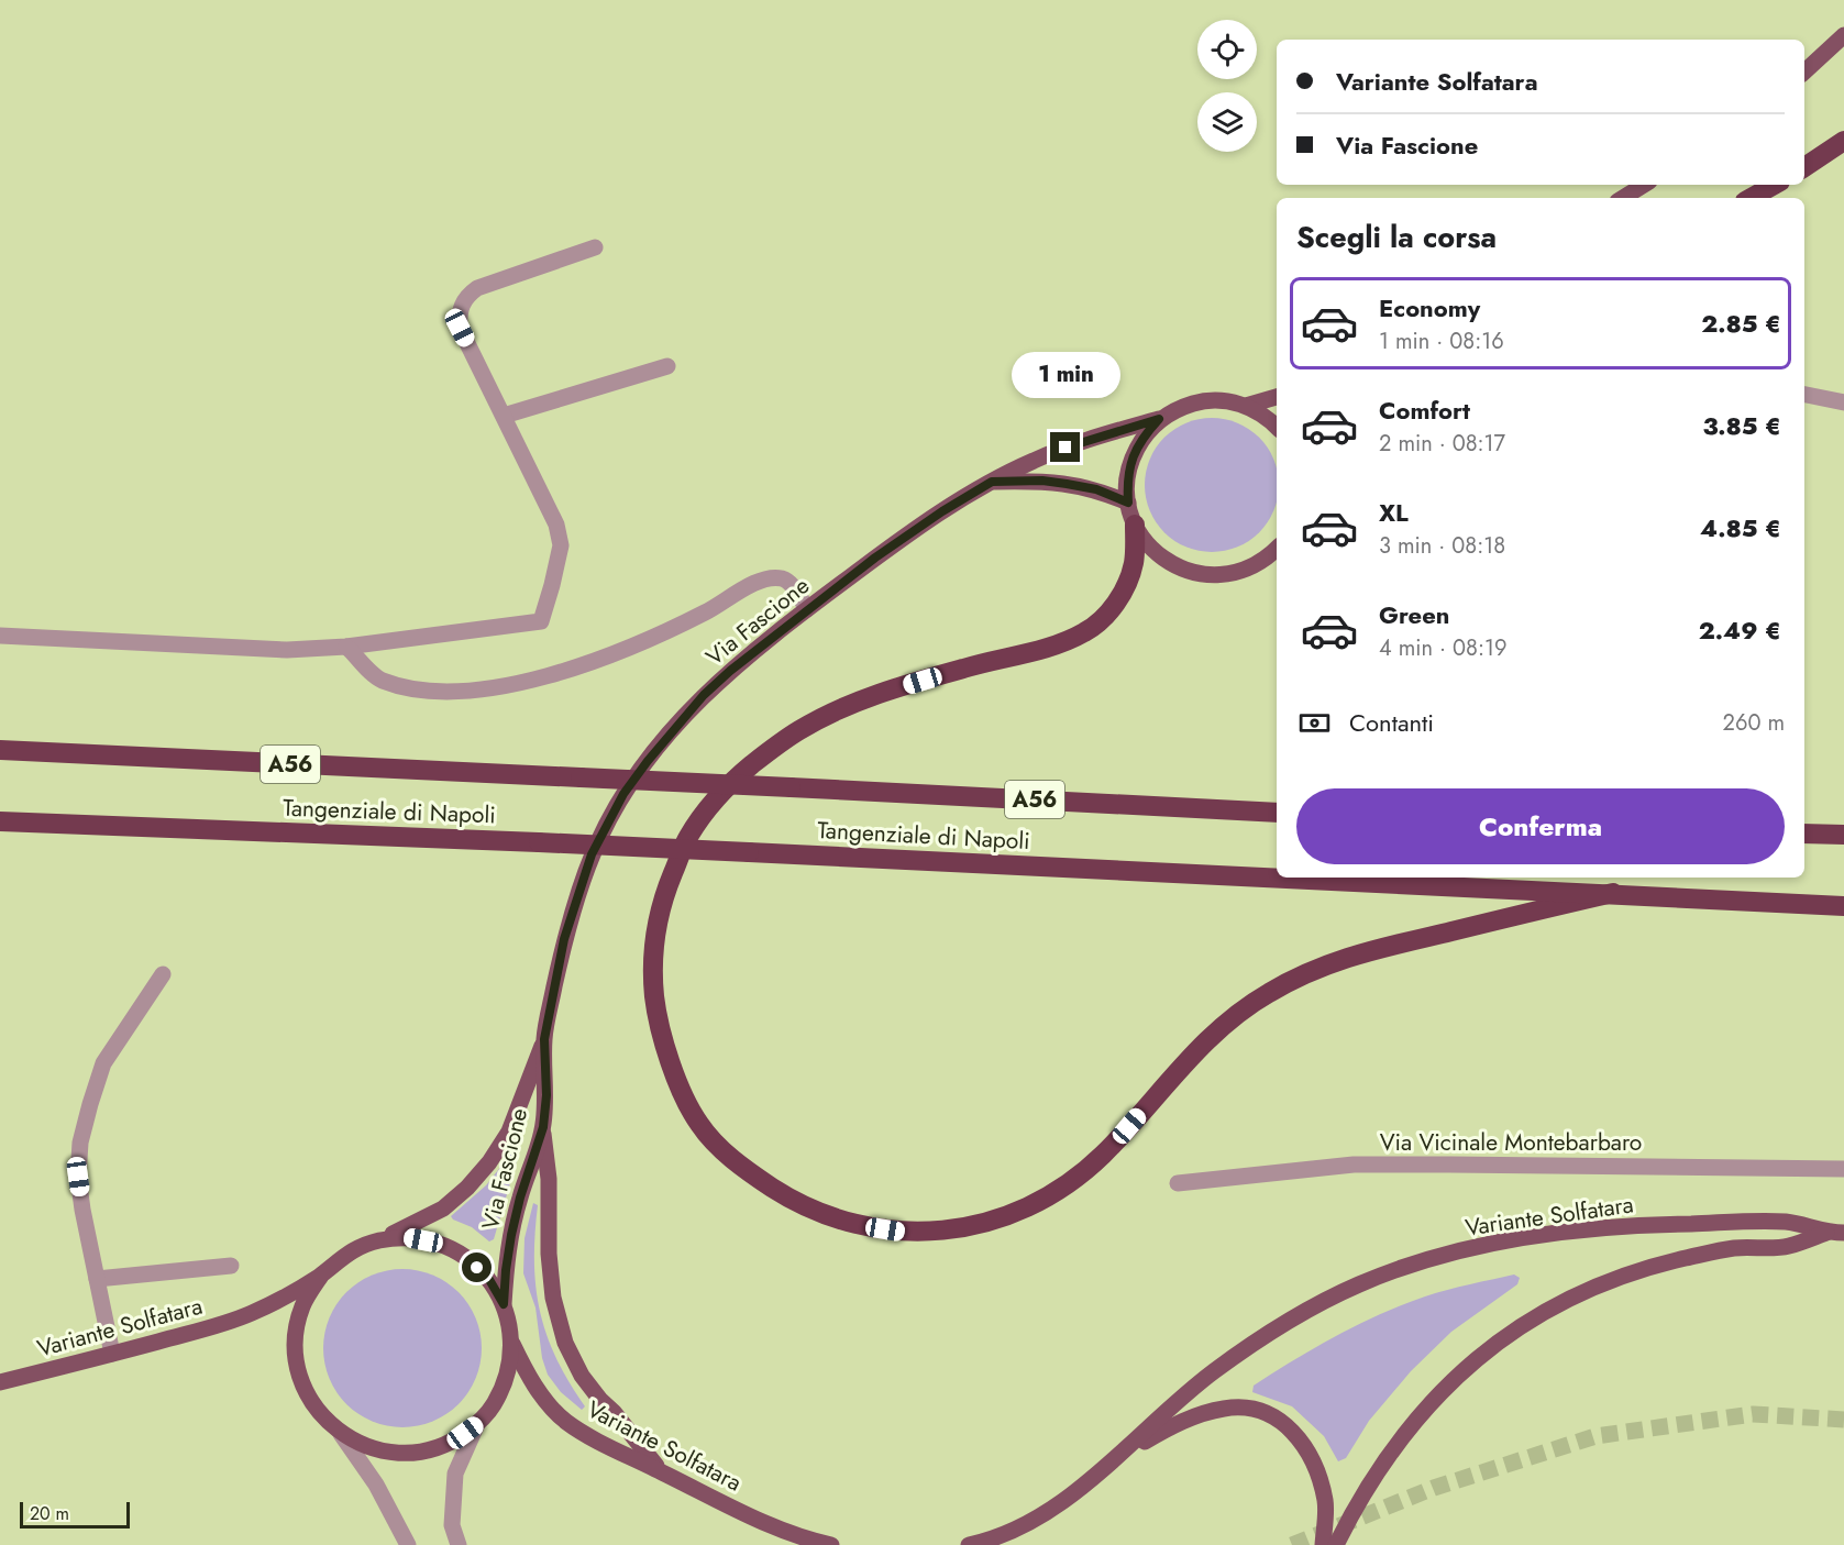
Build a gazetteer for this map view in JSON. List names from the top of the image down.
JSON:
{
  "streets": {
    "highway": ["A56", "Tangenziale di Napoli"],
    "main road": ["Via Fascione", "Variante Solfatara"],
    "street": ["Via Vicinale Montebarbaro"]
  },
  "crossings": [
    ["Via Fascione", "Variante Solfatara"]
  ],
  "scale_bar": "20 m",
  "page": {
    "banner": ["Variante Solfatara", "Via Fascione"],
    "heading": "Scegli la corsa",
    "list": [
      {
        "name": "Economy",
        "note": "1 min · 08:16",
        "value": "2.85 €"
      },
      {
        "name": "Comfort",
        "note": "2 min · 08:17",
        "value": "3.85 €"
      },
      {
        "name": "XL",
        "note": "3 min · 08:18",
        "value": "4.85 €"
      },
      {
        "name": "Green",
        "note": "4 min · 08:19",
        "value": "2.49 €"
      }
    ],
    "bubble": "1 min",
    "pay": ["Contanti", "260 m"],
    "buttons": "Conferma",
    "scale": "20 m"
  }
}
